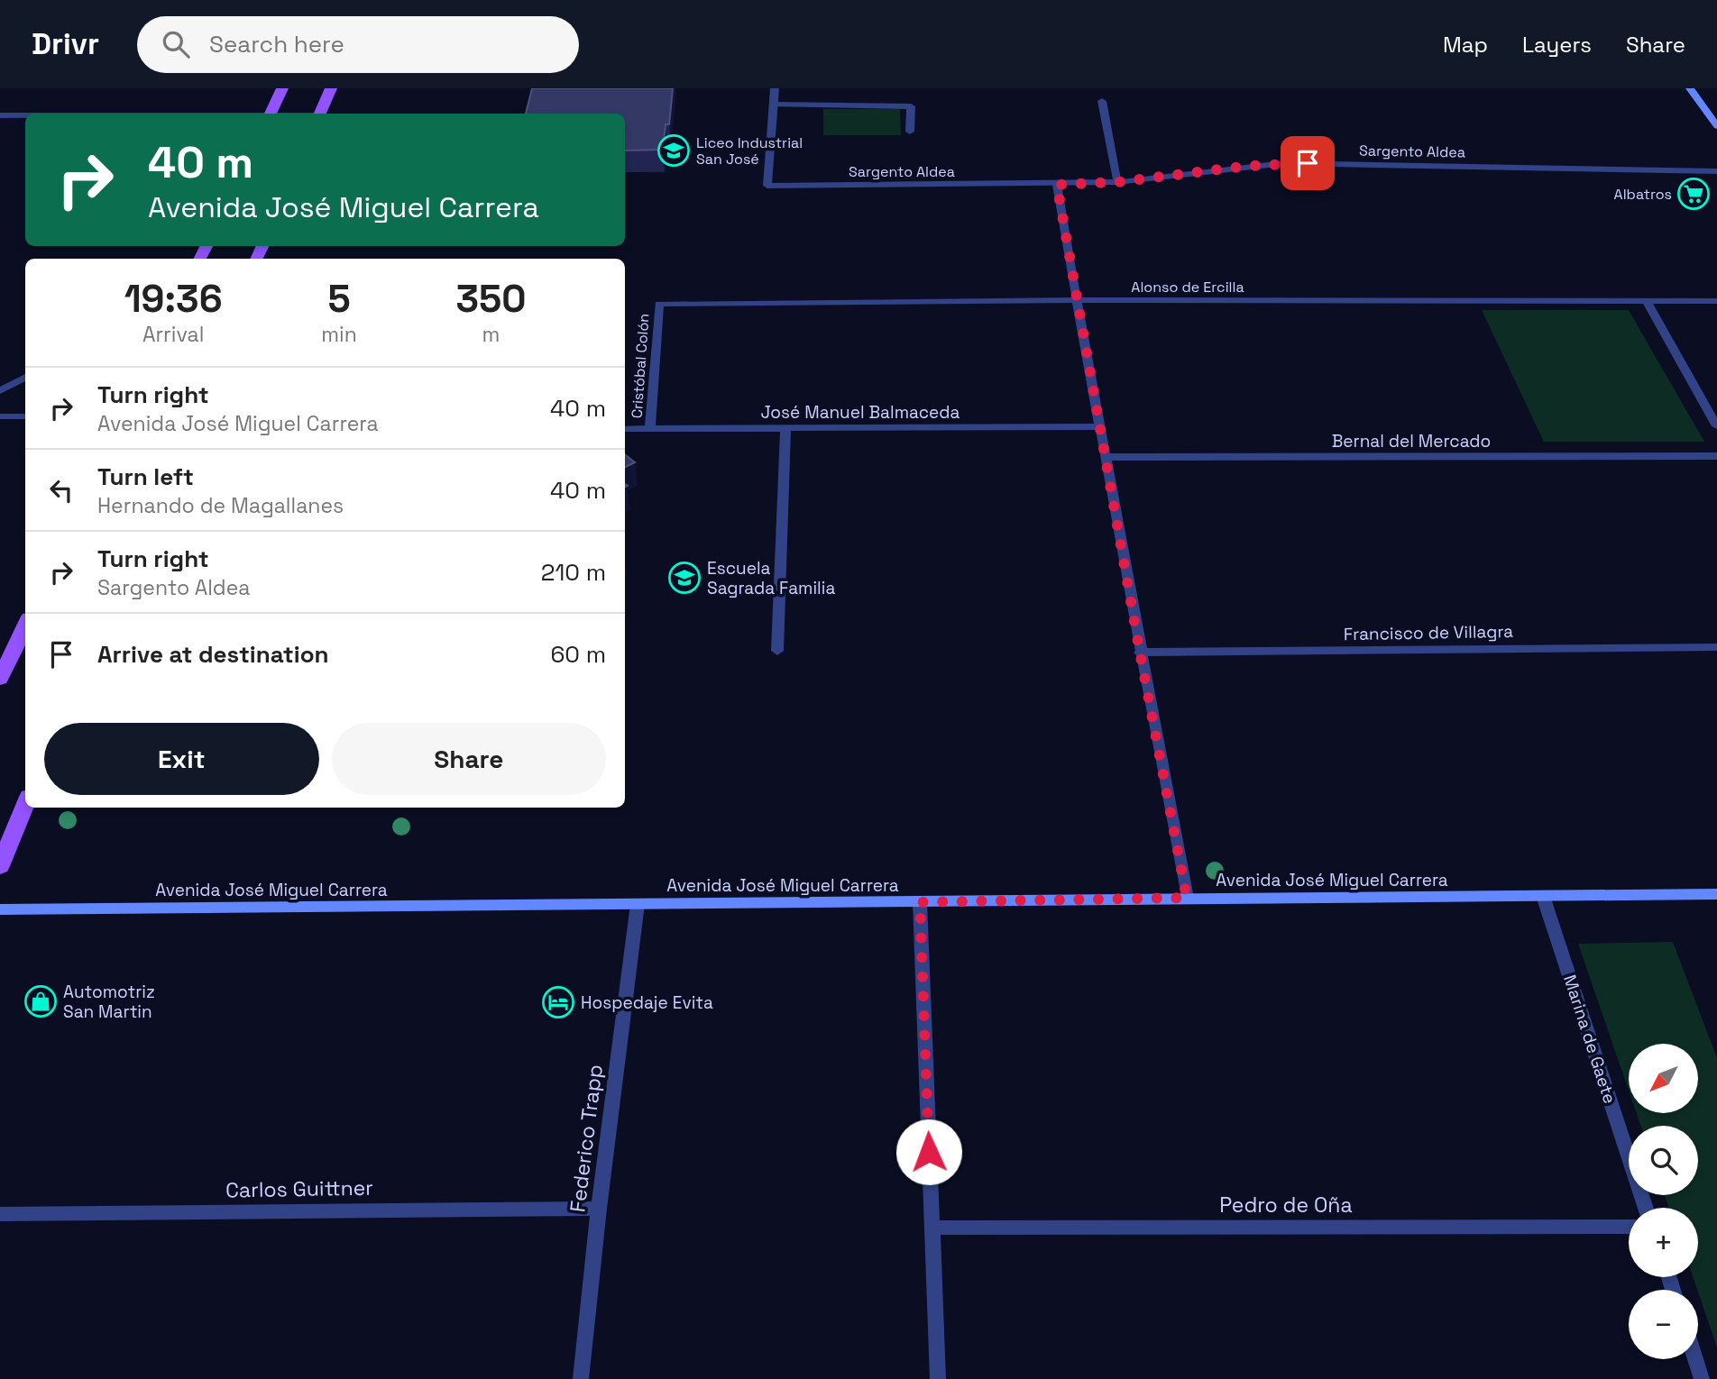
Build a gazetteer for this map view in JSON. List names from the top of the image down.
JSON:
{
  "streets": {
    "main road": ["Avenida José Miguel Carrera"],
    "street": [
      "Sargento Aldea",
      "Alonso de Ercilla",
      "Cristóbal Colón",
      "José Manuel Balmaceda",
      "Bernal del Mercado",
      "Francisco de Villagra",
      "Marina de Gaete",
      "Federico Trapp",
      "Carlos Guittner",
      "Pedro de Oña"
    ]
  },
  "crossings": [
    ["Alonso de Ercilla", "Cristóbal Colón"],
    ["Cristóbal Colón", "José Manuel Balmaceda"],
    ["Avenida José Miguel Carrera", "Marina de Gaete"],
    ["Avenida José Miguel Carrera", "Federico Trapp"],
    ["Federico Trapp", "Carlos Guittner"]
  ],
  "places": {
    "school or university": ["Liceo Industrial San José", "Escuela Sagrada Familia"],
    "supermarket": ["Albatros"],
    "shop": ["Automotriz San Martin"],
    "hotel": ["Hospedaje Evita"]
  },
  "north": "bottom left",
  "page": {
    "header": "Drivr",
    "search": "Search here",
    "nav": ["Map", "Layers", "Share"],
    "turn": ["40 m", "Avenida José Miguel Carrera"],
    "eta": [
      "19:36",
      "Arrival",
      "5",
      "min",
      "350",
      "m"
    ],
    "list": [
      {
        "name": "Turn right",
        "note": "Avenida José Miguel Carrera",
        "value": "40 m"
      },
      {
        "name": "Turn left",
        "note": "Hernando de Magallanes",
        "value": "40 m"
      },
      {
        "name": "Turn right",
        "note": "Sargento Aldea",
        "value": "210 m"
      },
      {
        "name": "Arrive at destination",
        "value": "60 m"
      }
    ],
    "buttons": ["Exit", "Share"],
    "map_buttons": ["+", "−"]
  }
}
